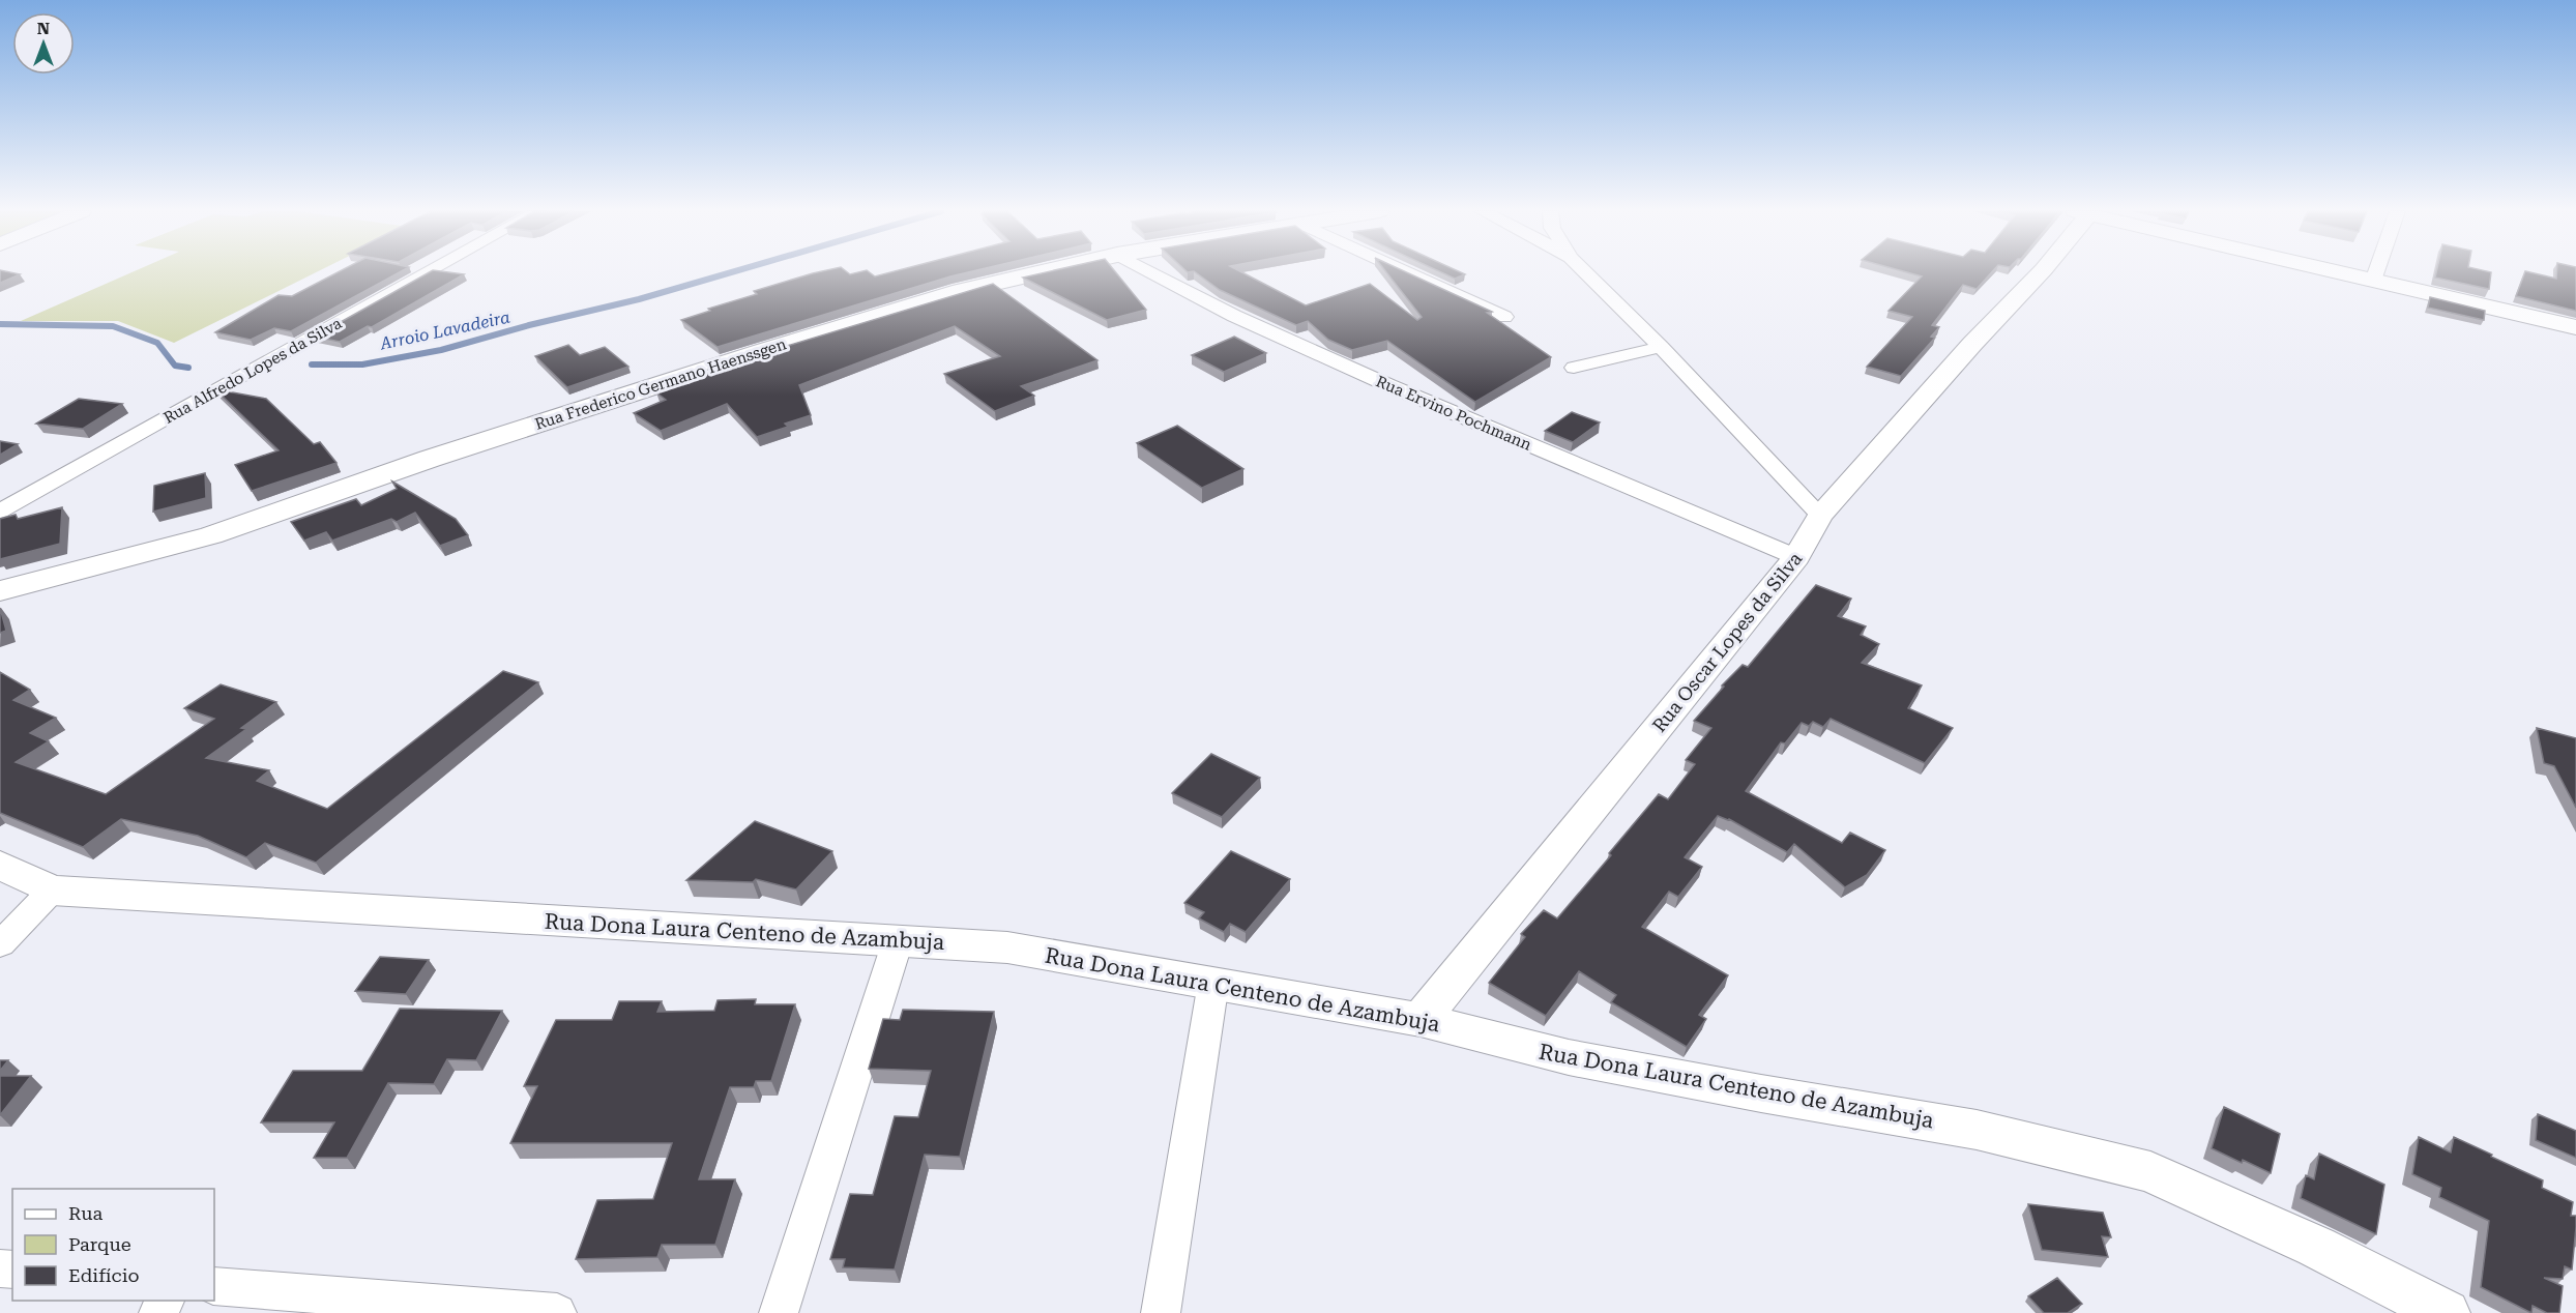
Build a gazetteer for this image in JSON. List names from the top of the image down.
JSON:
{
  "streets": {
    "main road": ["Rua Frederico Germano Haenssgen"],
    "street": [
      "Rua Alfredo Lopes da Silva",
      "Rua Ervino Pochmann",
      "Rua Oscar Lopes da Silva",
      "Rua Dona Laura Centeno de Azambuja"
    ]
  },
  "crossings": [
    ["Rua Ervino Pochmann", "Rua Oscar Lopes da Silva"],
    ["Rua Oscar Lopes da Silva", "Rua Dona Laura Centeno de Azambuja"]
  ],
  "water": ["Arroio Lavadeira"],
  "legend": ["Rua", "Parque", "Edifício"],
  "north": "top"
}
